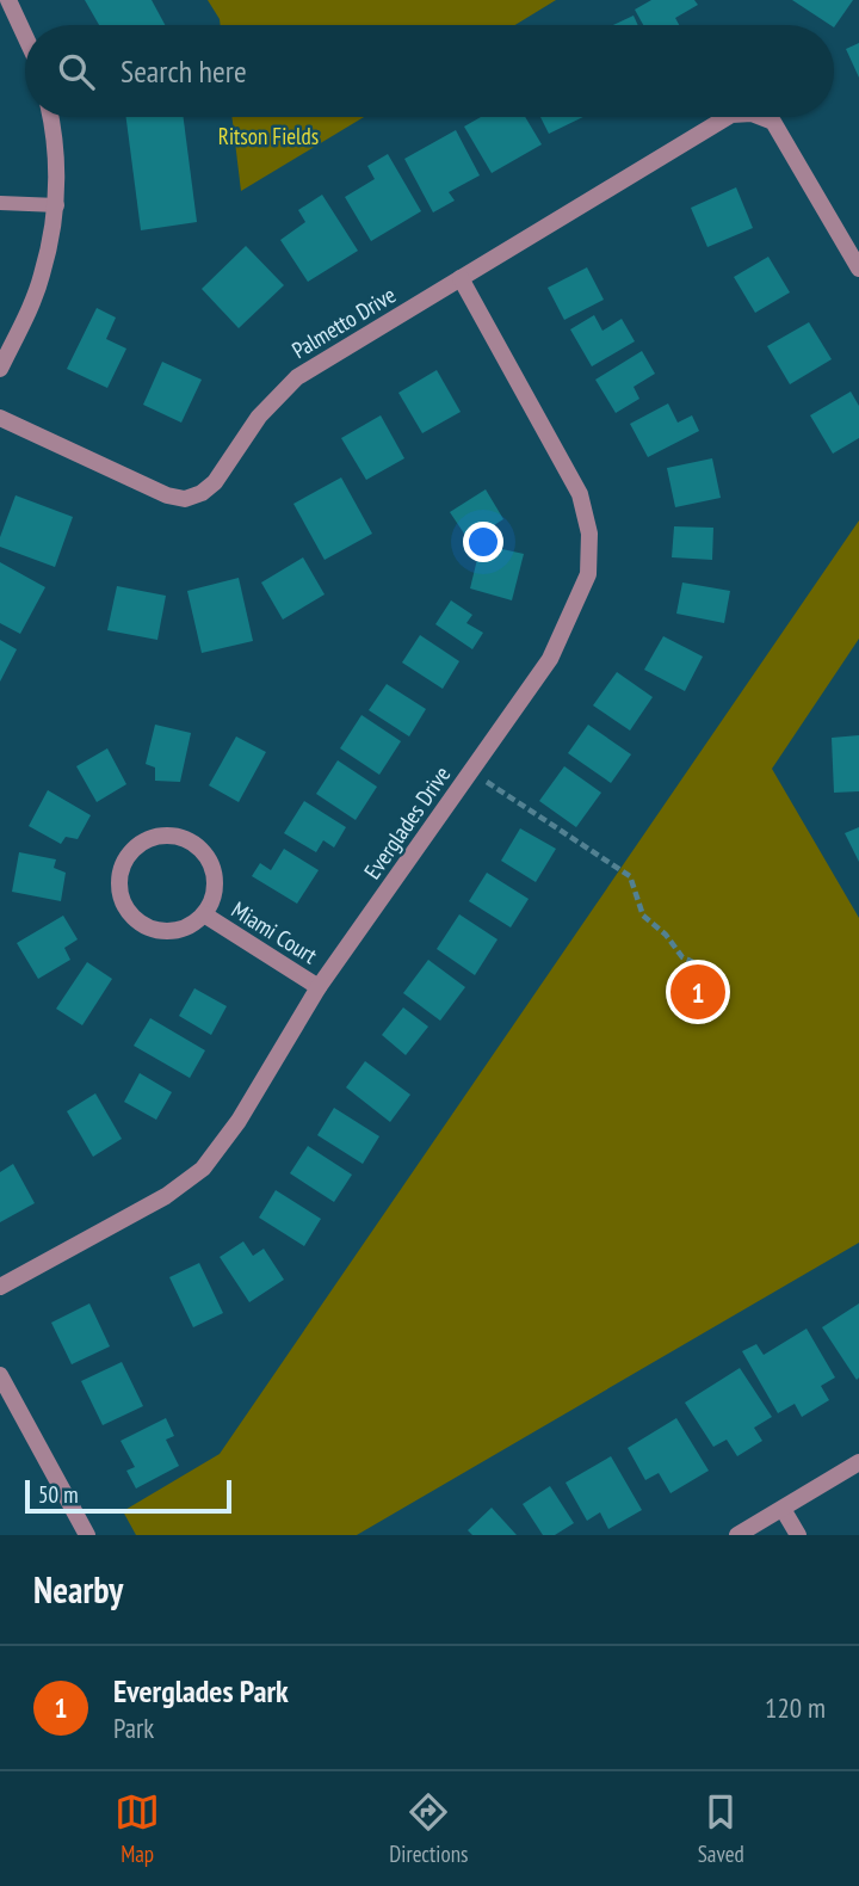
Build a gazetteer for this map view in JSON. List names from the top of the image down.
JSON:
{
  "streets": {
    "street": ["Palmetto Drive", "Everglades Drive", "Miami Court"]
  },
  "crossings": [
    ["Palmetto Drive", "Everglades Drive"],
    ["Everglades Drive", "Miami Court"]
  ],
  "parks": ["Ritson Fields"],
  "scale_bar": "50 m",
  "page": {
    "search": "Search here",
    "pins": "1",
    "scale": "50 m",
    "heading": "Nearby",
    "list": [
      {
        "mark": "1",
        "name": "Everglades Park",
        "note": "Park",
        "value": "120 m"
      }
    ],
    "nav": ["Map", "Directions", "Saved"]
  }
}
